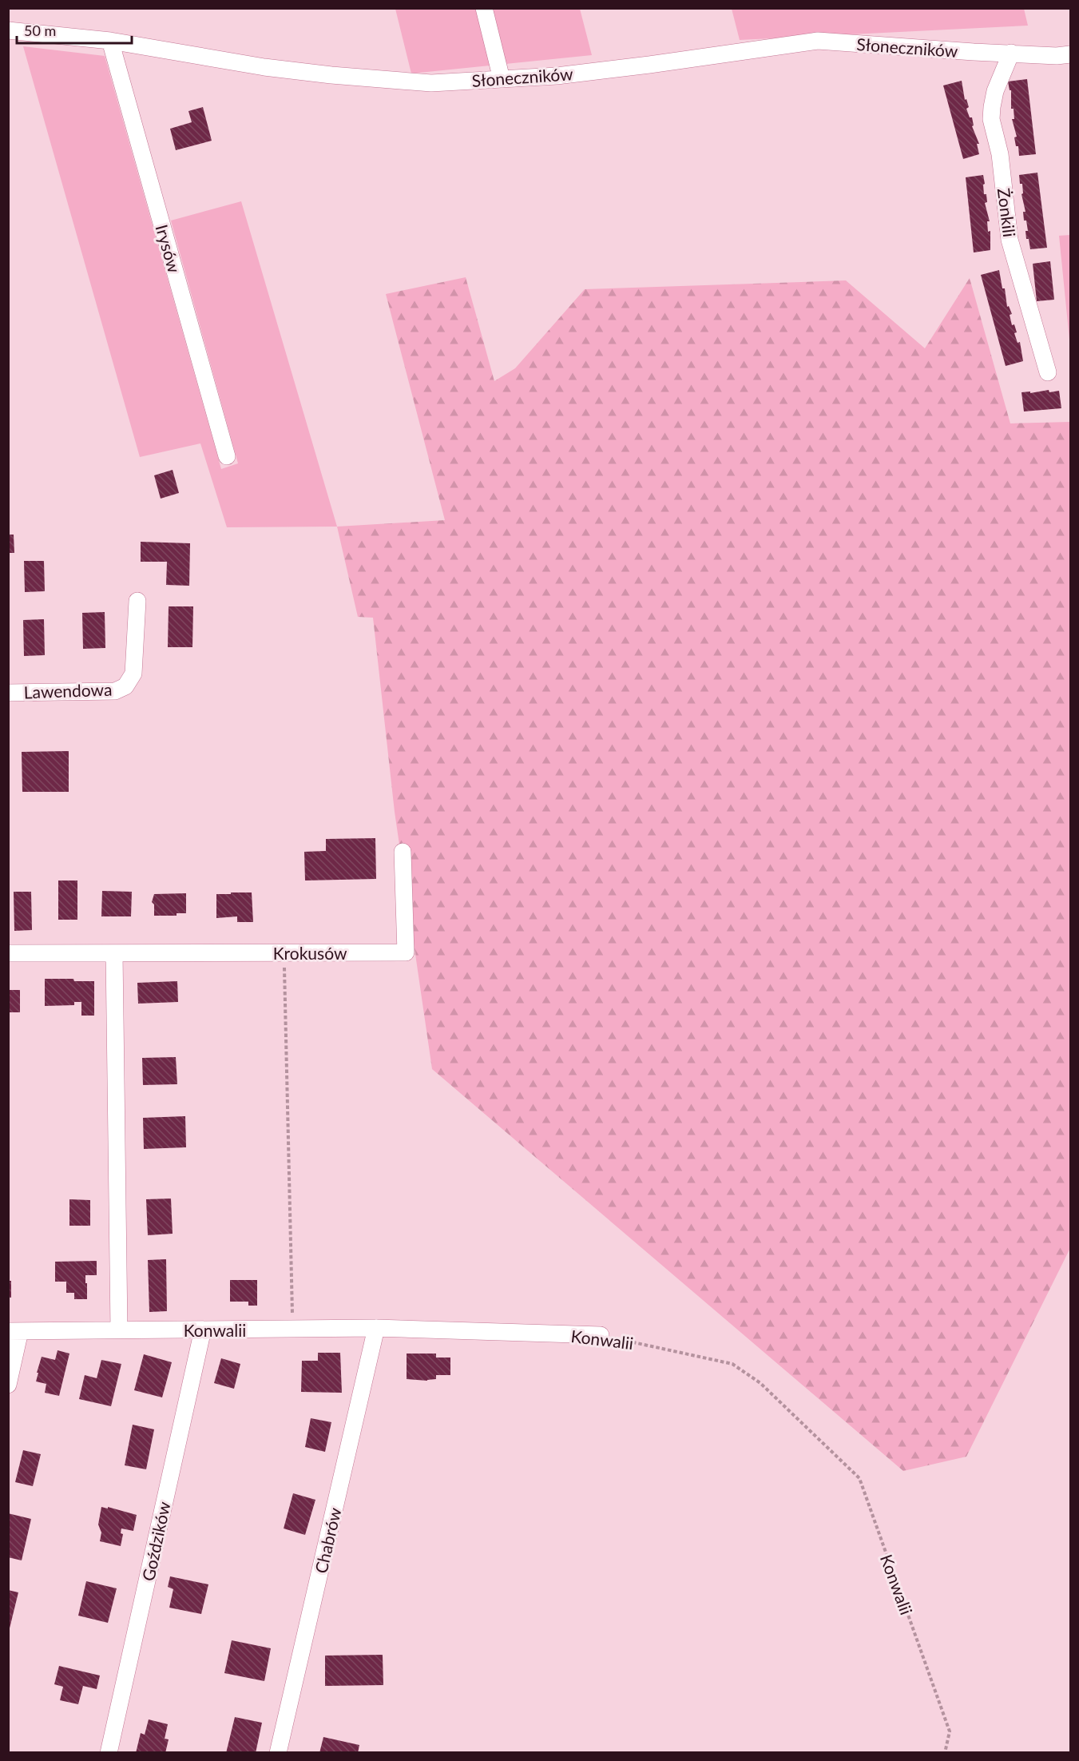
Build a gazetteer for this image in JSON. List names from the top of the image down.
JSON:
{
  "streets": {
    "street": [
      "Słoneczników",
      "Żonkili",
      "Irysów",
      "Lawendowa",
      "Krokusów",
      "Konwalii",
      "Chabrów",
      "Goździków"
    ]
  },
  "crossings": [
    ["Słoneczników", "Żonkili"],
    ["Słoneczników", "Irysów"],
    ["Konwalii", "Chabrów"],
    ["Konwalii", "Goździków"]
  ],
  "scale_bar": "50 m"
}
